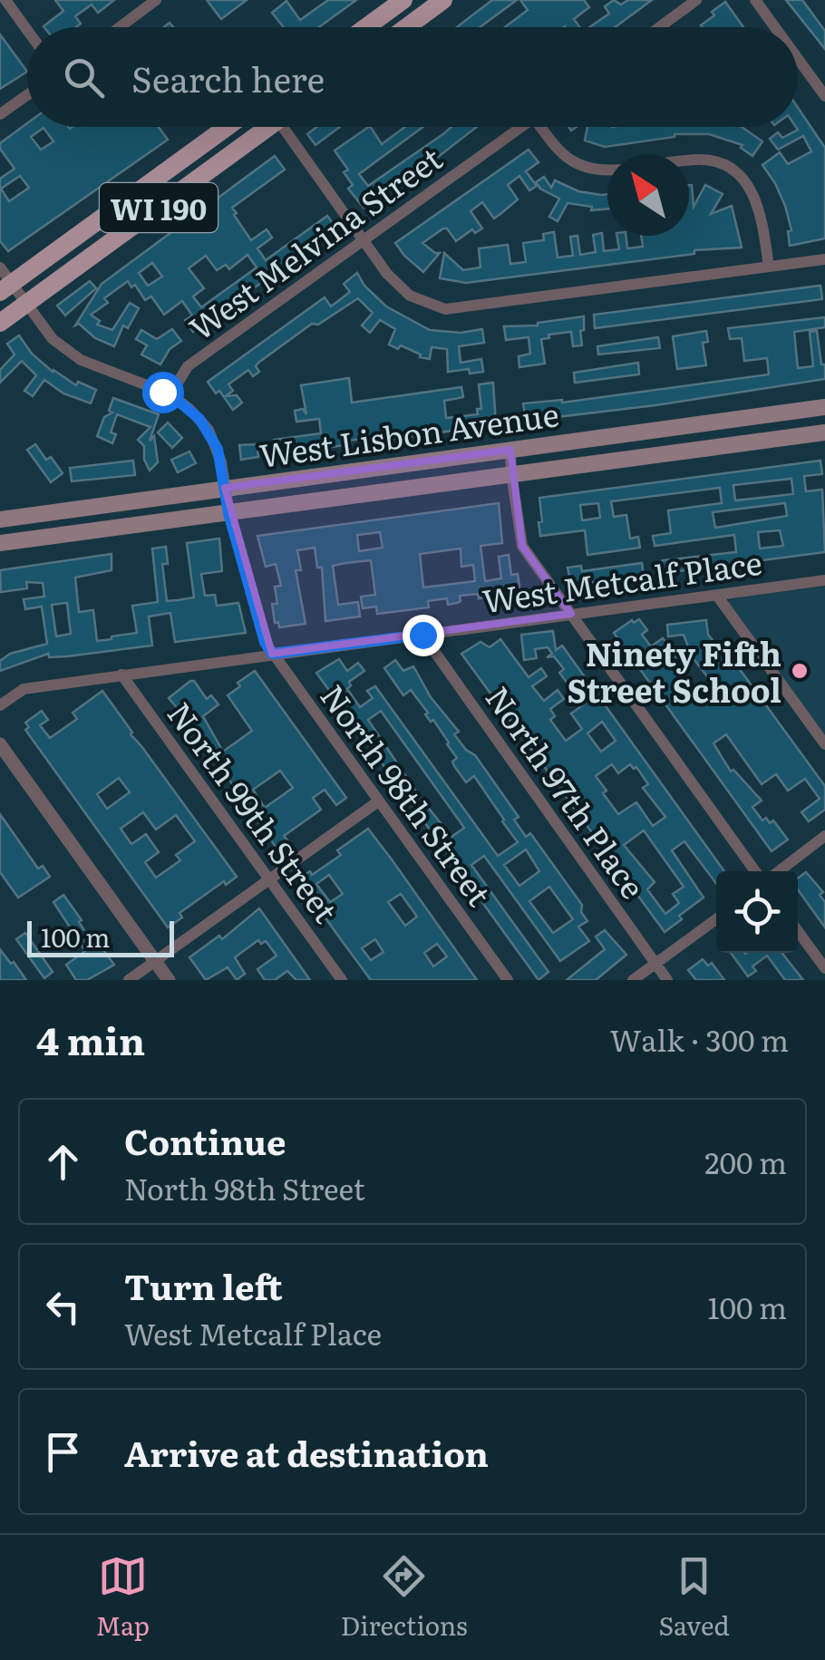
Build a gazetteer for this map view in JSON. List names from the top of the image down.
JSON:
{
  "streets": {
    "main road": ["WI 190", "West Lisbon Avenue"],
    "street": [
      "West Melvina Street",
      "West Metcalf Place",
      "North 97th Place",
      "North 98th Street",
      "North 99th Street"
    ]
  },
  "crossings": [
    ["WI 190", "North 98th Street"],
    ["West Melvina Street", "North 98th Street"],
    ["West Lisbon Avenue", "North 98th Street"],
    ["West Metcalf Place", "North 97th Place"],
    ["West Metcalf Place", "North 98th Street"],
    ["West Metcalf Place", "North 99th Street"]
  ],
  "places": ["Ninety Fifth Street School"],
  "scale_bar": "100 m",
  "north": "top left",
  "page": {
    "search": "Search here",
    "scale": "100 m",
    "heading": ["4 min", "Walk · 300 m"],
    "list": [
      ["Continue", "North 98th Street", "200 m"],
      ["Turn left", "West Metcalf Place", "100 m"],
      "Arrive at destination"
    ],
    "nav": ["Map", "Directions", "Saved"]
  }
}
